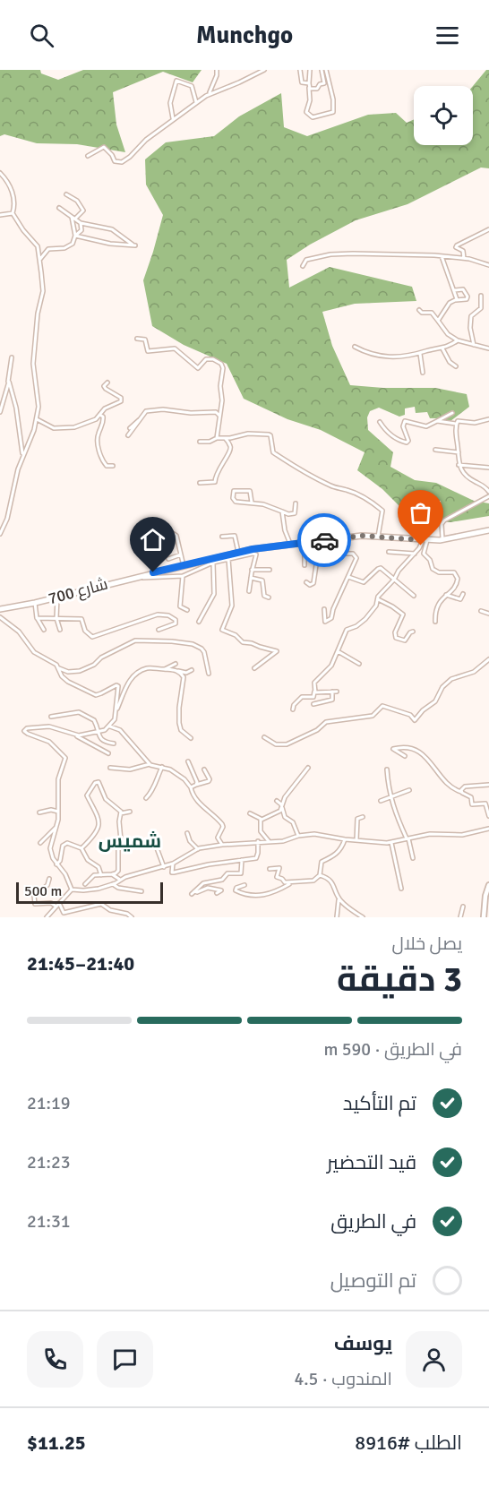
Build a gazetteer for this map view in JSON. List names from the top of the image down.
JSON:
{
  "streets": {
    "main road": ["شارع 700"]
  },
  "districts": ["شميس"],
  "scale_bar": "500 m",
  "page": {
    "header": "Munchgo",
    "scale": "500 m",
    "heading": ["3 دقيقة", "يصل خلال", "21:40–21:45"],
    "panel": [
      "يوسف",
      "المندوب · 4.5",
      "الطلب #8916",
      "$11.25"
    ],
    "bar": "في الطريق · 590 m",
    "list": [
      ["تم التأكيد", "21:19"],
      ["قيد التحضير", "21:23"],
      ["في الطريق", "21:31"],
      "تم التوصيل"
    ]
  }
}
